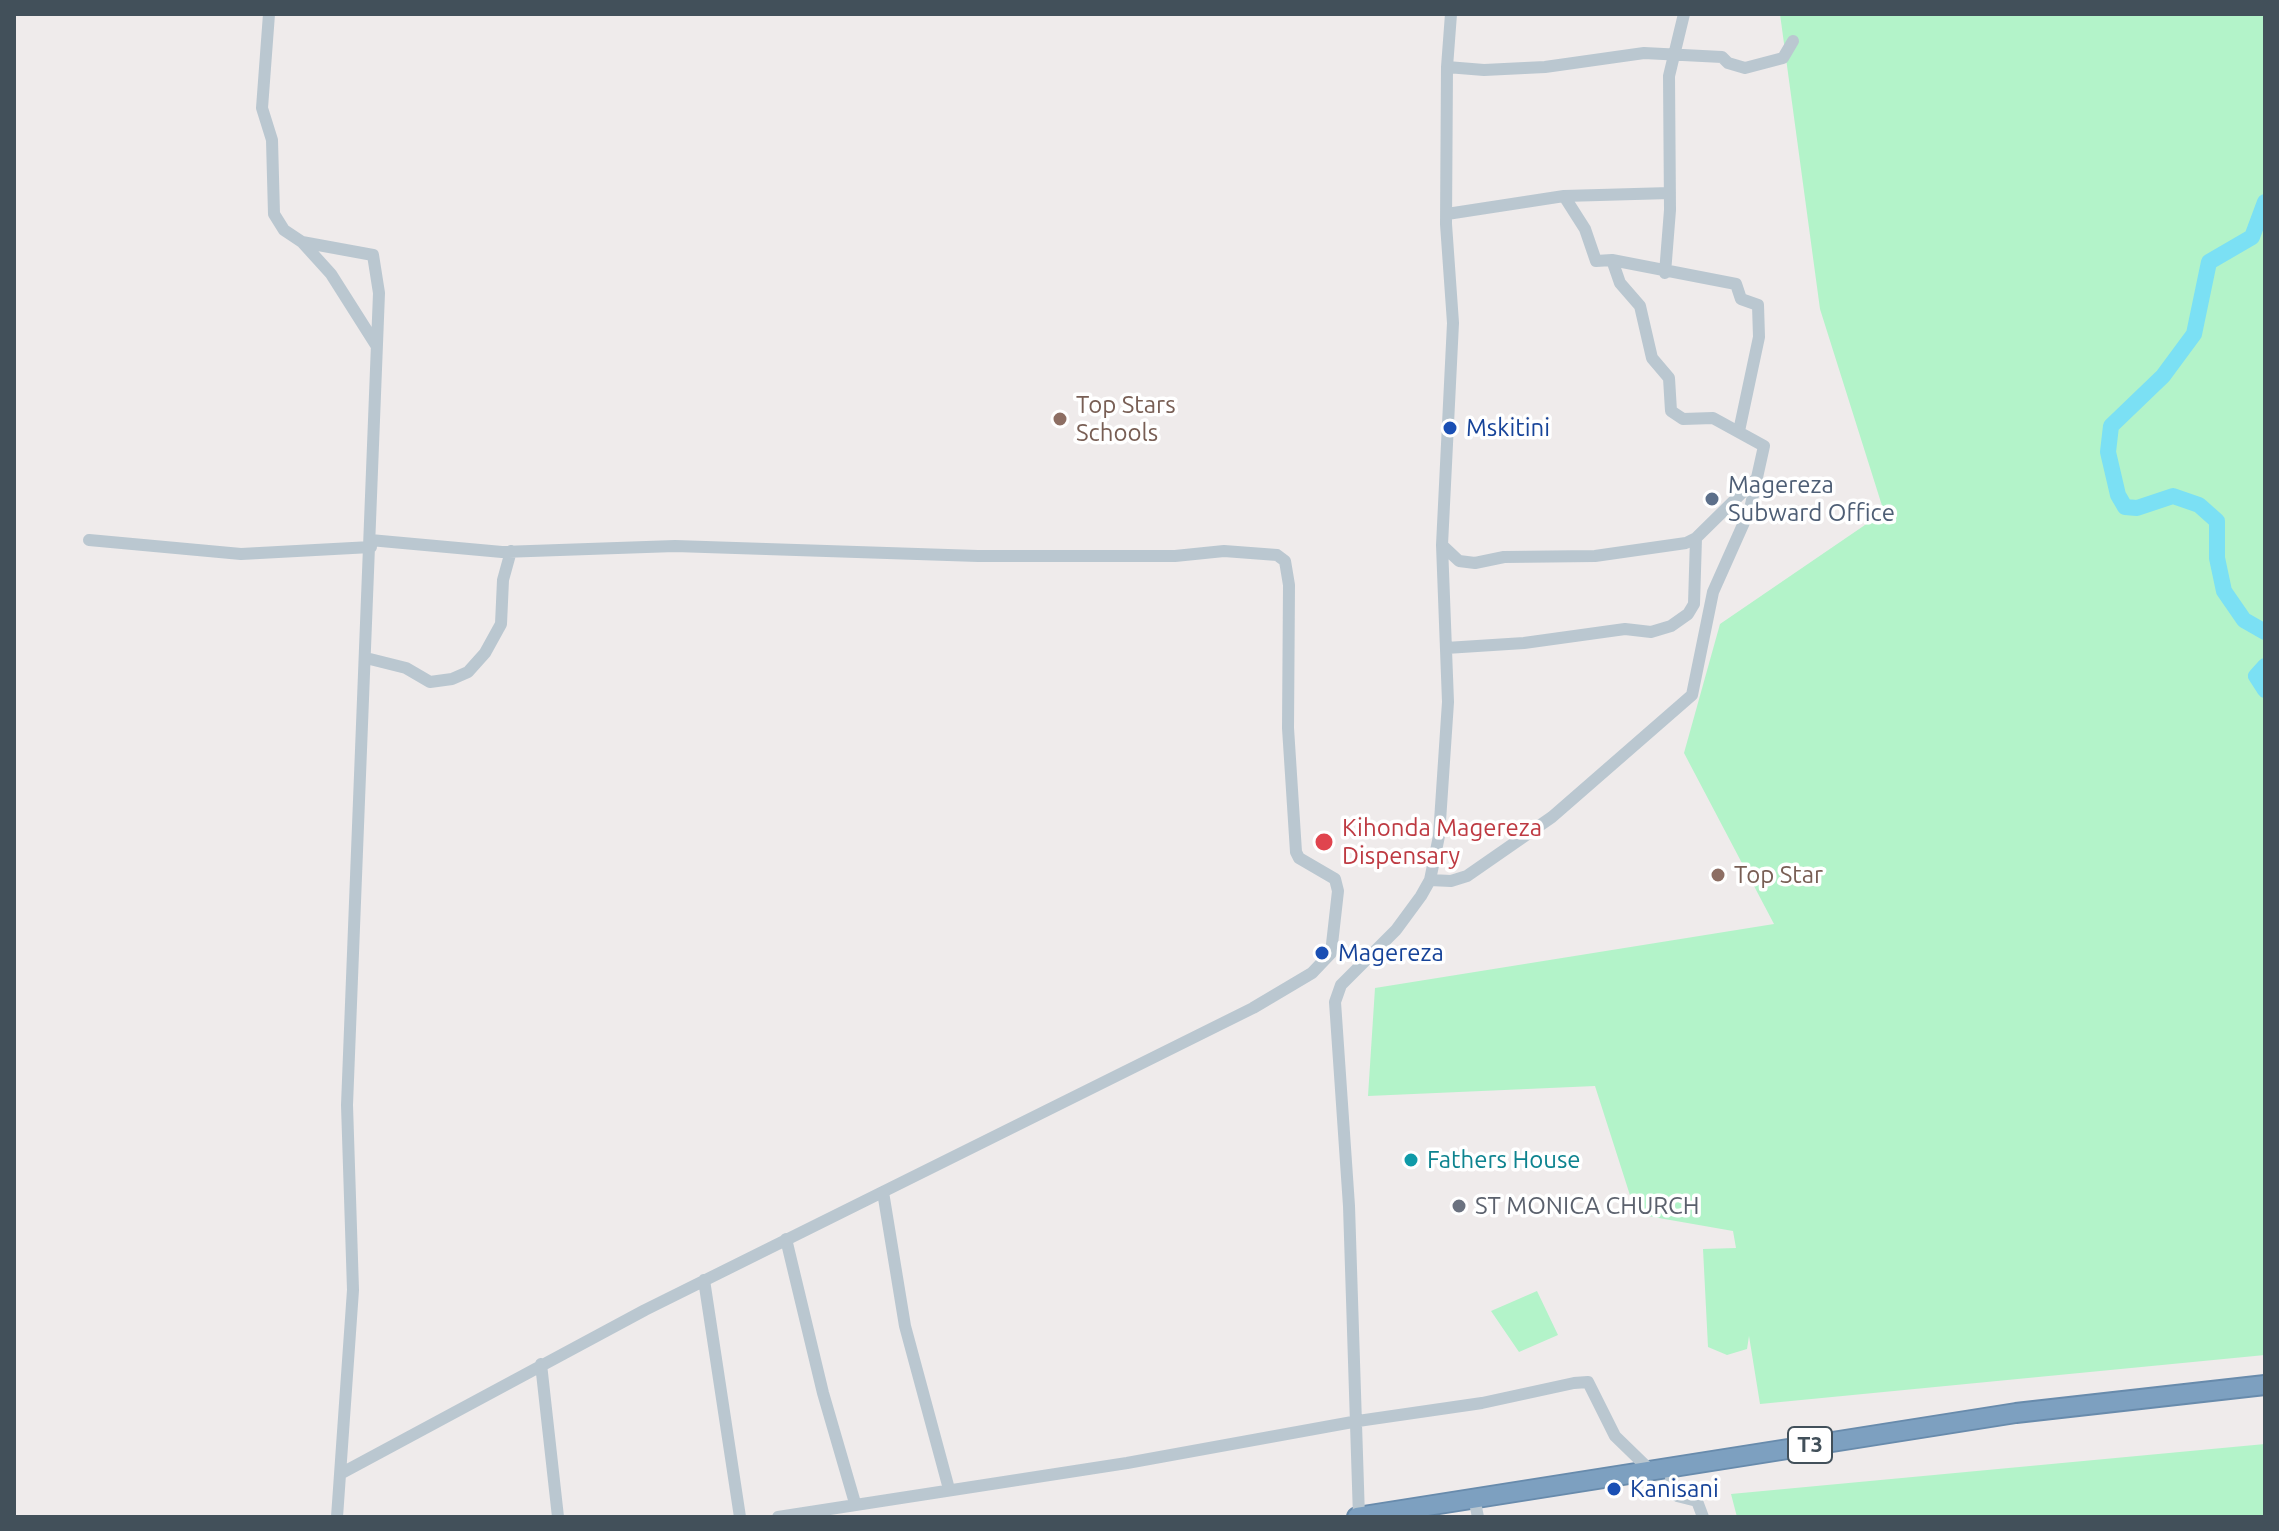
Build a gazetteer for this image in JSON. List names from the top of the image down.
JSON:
{
  "streets": {
    "highway": ["T3"]
  },
  "places": [
    "Top Stars Schools",
    "Mskitini",
    "Magereza Subward Office",
    "Kihonda Magereza Dispensary",
    "Top Star",
    "Magereza",
    "Fathers House",
    "ST MONICA CHURCH",
    "Kanisani"
  ]
}
